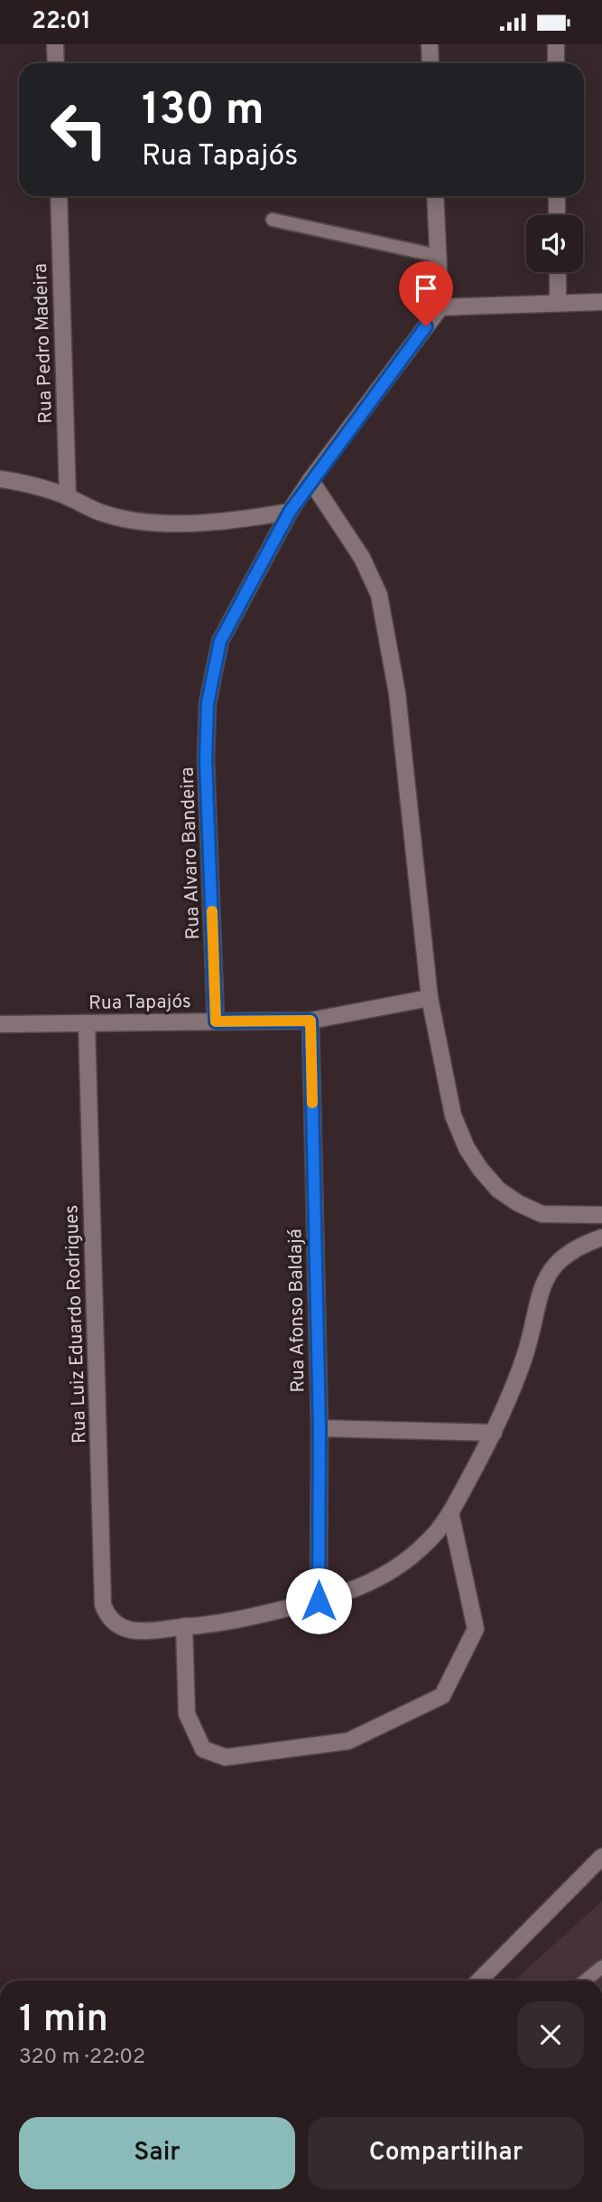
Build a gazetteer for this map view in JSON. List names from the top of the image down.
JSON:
{
  "streets": {
    "street": [
      "Rua Pedro Madeira",
      "Rua Alvaro Bandeira",
      "Rua Tapajós",
      "Rua Afonso Baldajá",
      "Rua Luiz Eduardo Rodrigues"
    ]
  },
  "crossings": [
    ["Rua Alvaro Bandeira", "Rua Tapajós"],
    ["Rua Tapajós", "Rua Afonso Baldajá"],
    ["Rua Tapajós", "Rua Luiz Eduardo Rodrigues"]
  ],
  "page": {
    "status": "22:01",
    "turn": ["130 m", "Rua Tapajós"],
    "heading": ["1 min", "320 m · 22:02"],
    "buttons": ["Sair", "Compartilhar"]
  }
}
